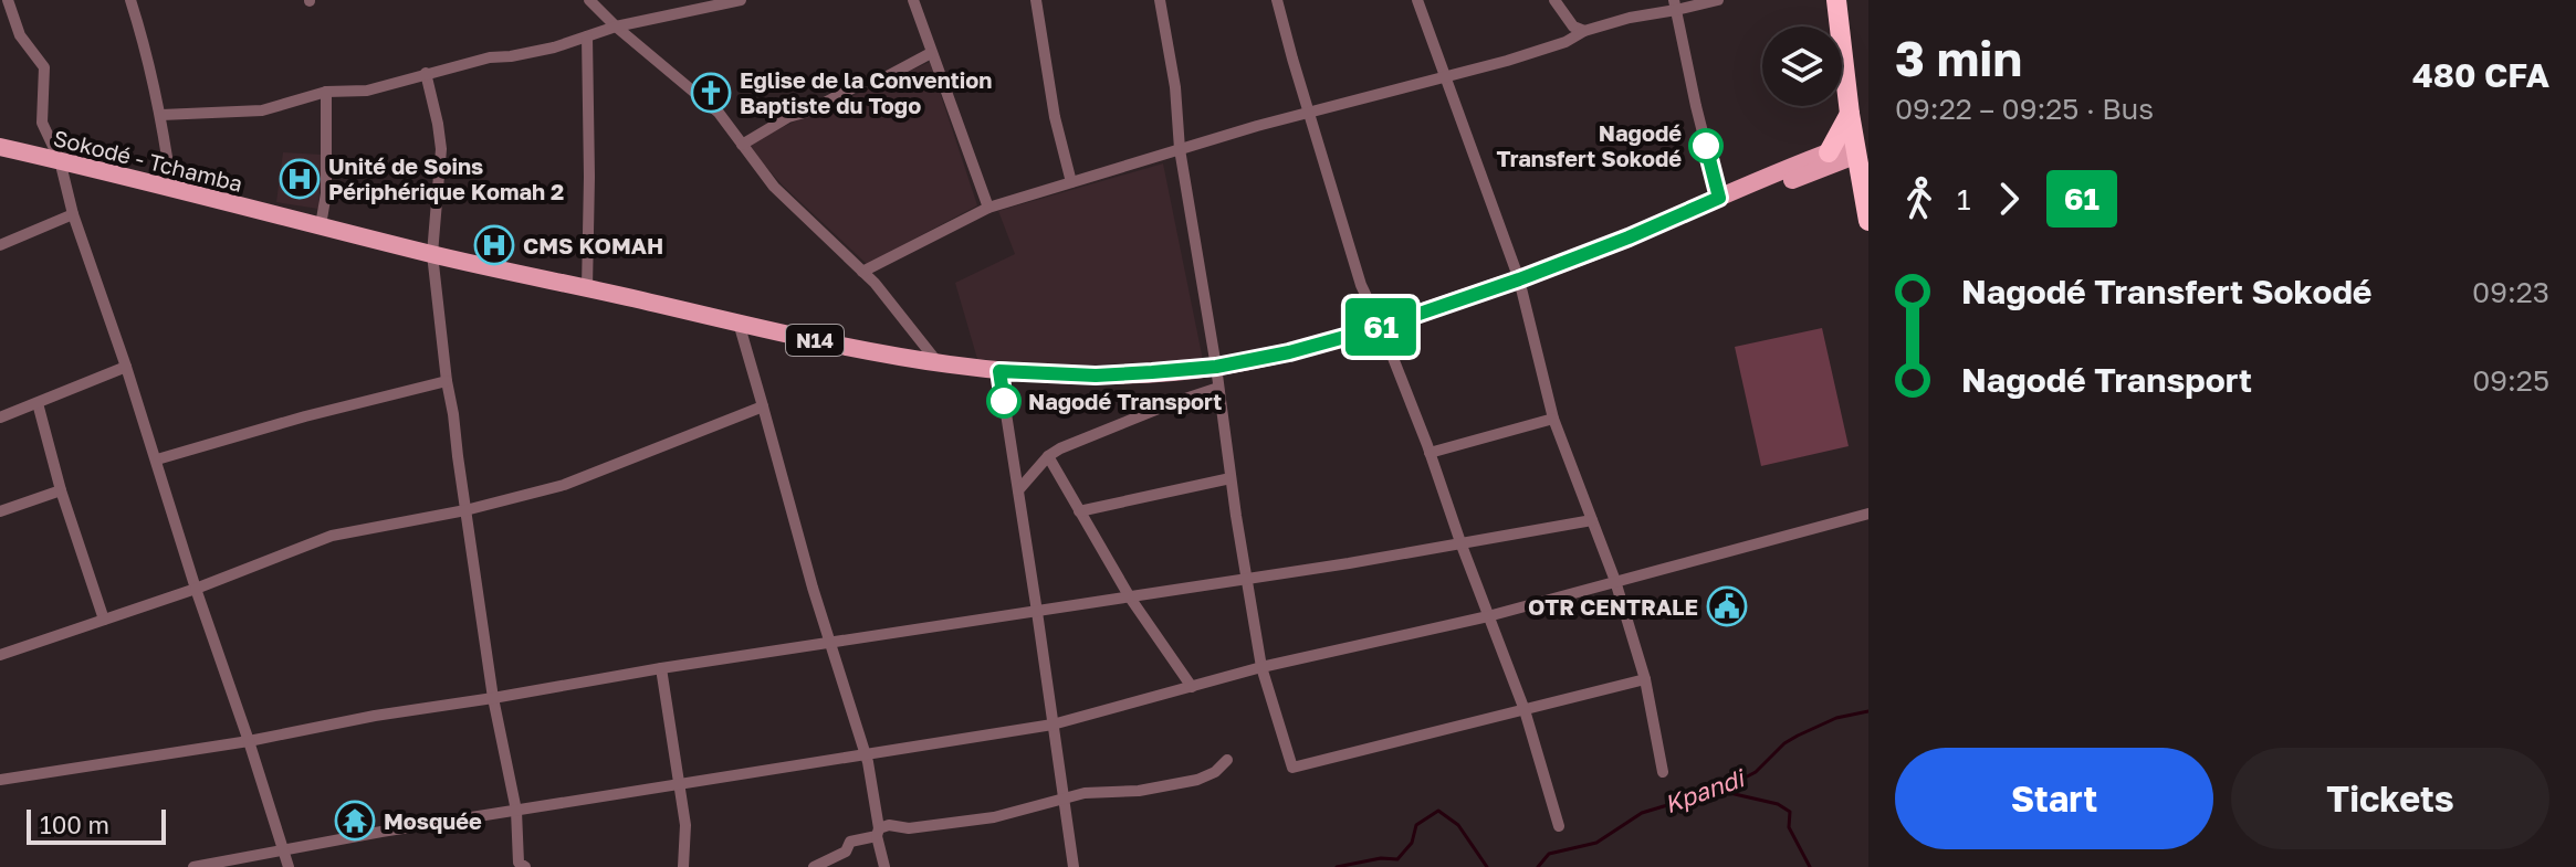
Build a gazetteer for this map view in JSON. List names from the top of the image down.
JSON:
{
  "streets": {
    "main road": ["Sokodé - Tchamba", "N14"]
  },
  "water": ["Kpandi"],
  "places": {
    "church": ["Eglise de la Convention Baptiste du Togo"],
    "other": ["Nagodé Transfert Sokodé", "Nagodé Transport"],
    "hospital": ["Unité de Soins Périphérique Komah 2", "CMS KOMAH"],
    "public building": ["OTR CENTRALE"],
    "temple": ["Mosquée"]
  },
  "lines": ["bus line 61"],
  "scale_bar": "100 m",
  "page": {
    "on_map": "61",
    "heading": ["3 min", "09:22 – 09:25 · Bus", "480 CFA"],
    "legs": ["1", "61"],
    "list": [
      {
        "name": "Nagodé Transfert Sokodé",
        "value": "09:23"
      },
      {
        "name": "Nagodé Transport",
        "value": "09:25"
      }
    ],
    "buttons": ["Start", "Tickets"],
    "scale": "100 m"
  }
}
